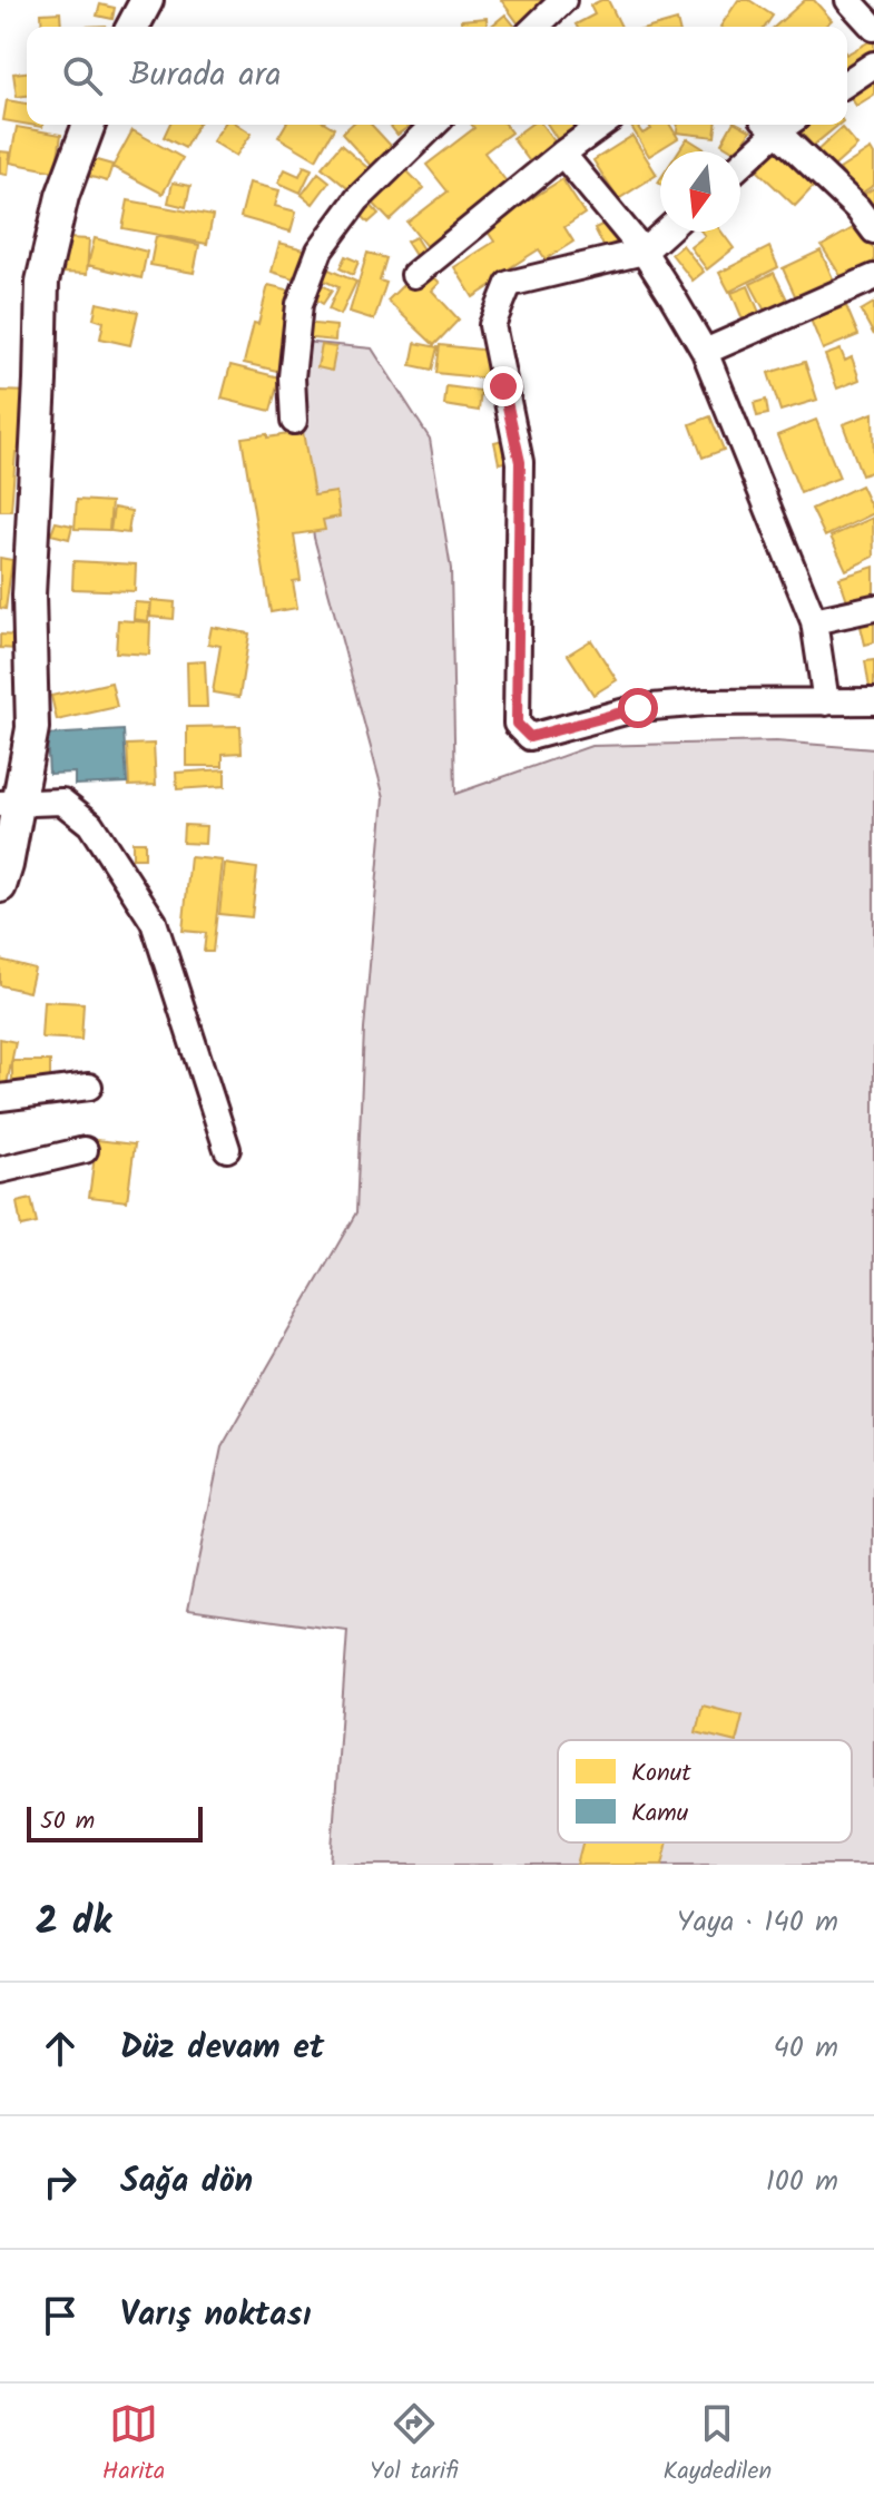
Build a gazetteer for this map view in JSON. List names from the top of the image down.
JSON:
{
  "legend": ["Konut", "Kamu"],
  "scale_bar": "50 m",
  "north": "bottom",
  "page": {
    "search": "Burada ara",
    "scale": "50 m",
    "heading": ["2 dk", "Yaya · 140 m"],
    "list": [
      ["Düz devam et", "40 m"],
      ["Sağa dön", "100 m"],
      "Varış noktası"
    ],
    "nav": ["Harita", "Yol tarifi", "Kaydedilen"]
  }
}
